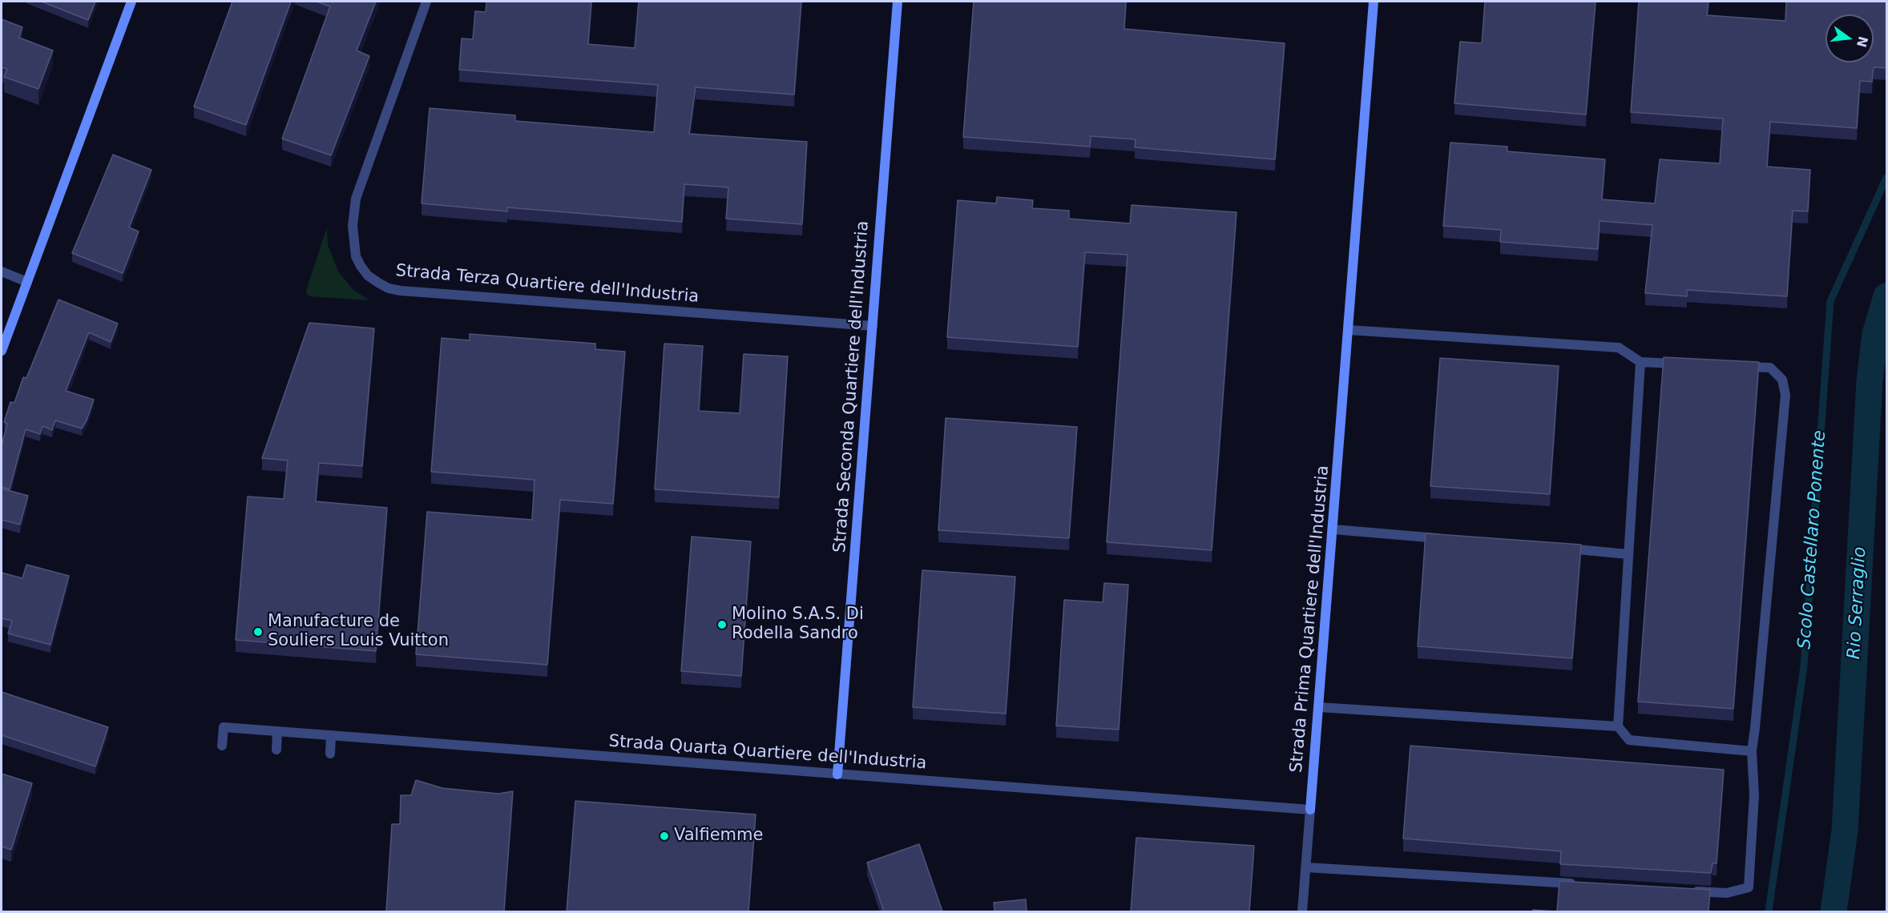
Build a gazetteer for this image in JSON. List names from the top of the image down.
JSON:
{
  "streets": {
    "street": [
      "Strada Terza Quartiere dell'Industria",
      "Strada Seconda Quartiere dell'Industria",
      "Strada Prima Quartiere dell'Industria",
      "Strada Quarta Quartiere dell'Industria"
    ]
  },
  "crossings": [
    ["Strada Terza Quartiere dell'Industria", "Strada Seconda Quartiere dell'Industria"],
    ["Strada Seconda Quartiere dell'Industria", "Strada Quarta Quartiere dell'Industria"],
    ["Strada Prima Quartiere dell'Industria", "Strada Quarta Quartiere dell'Industria"]
  ],
  "water": ["Scolo Castellaro Ponente", "Rio Serraglio"],
  "places": ["Molino S.A.S. Di Rodella Sandro", "Manufacture de Souliers Louis Vuitton", "Valfiemme"],
  "north": "right"
}
